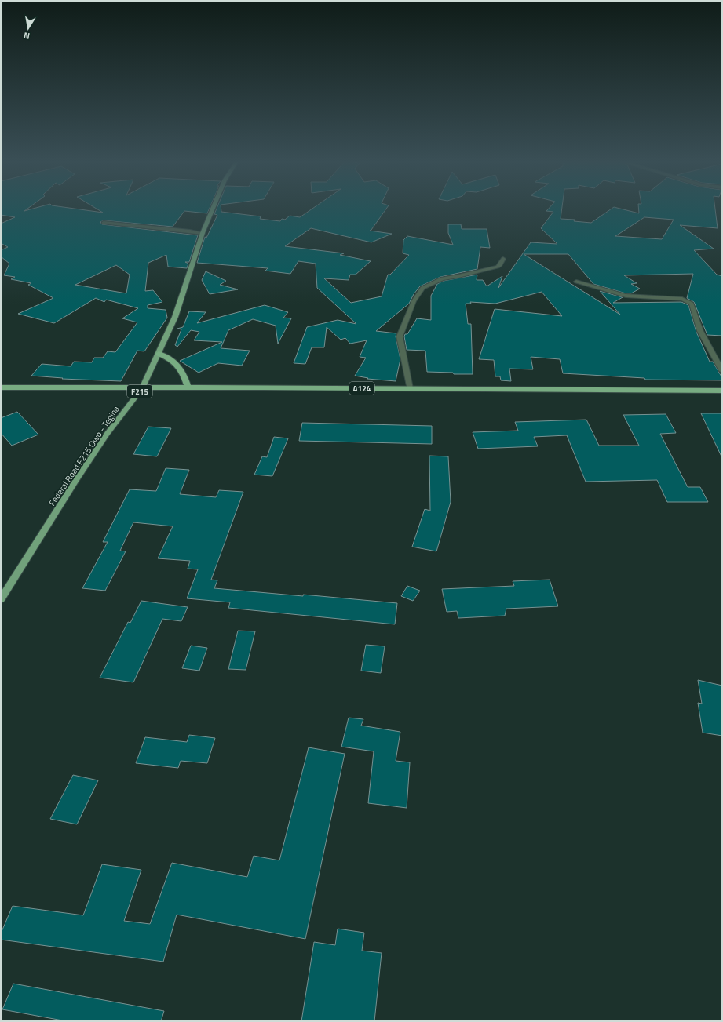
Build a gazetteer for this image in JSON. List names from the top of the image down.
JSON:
{
  "streets": {
    "highway": ["A124"],
    "main road": ["F215", "Federal Road F215 Owo - Tegina"]
  },
  "crossings": [
    ["A124", "Federal Road F215 Owo - Tegina"]
  ],
  "north": "bottom"
}
